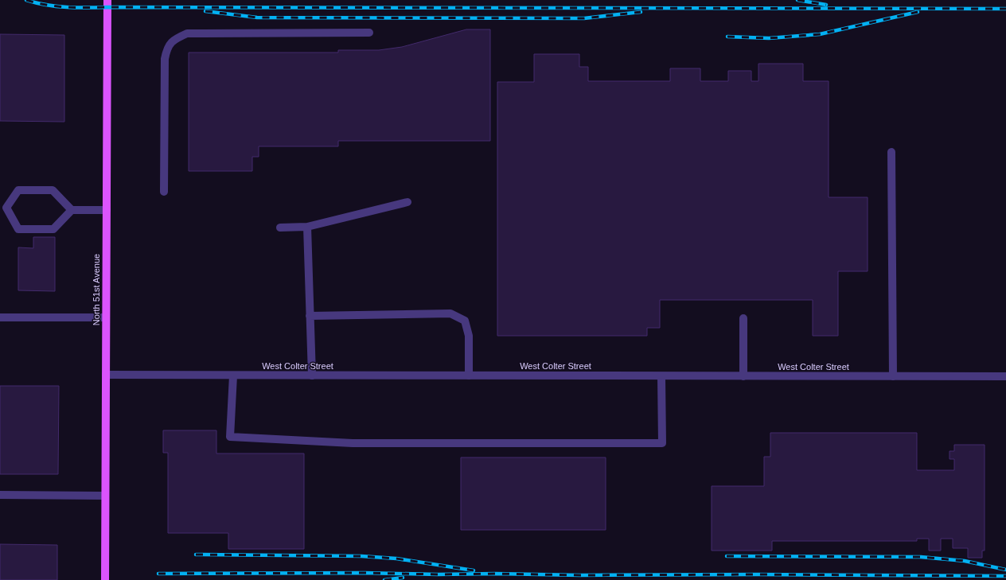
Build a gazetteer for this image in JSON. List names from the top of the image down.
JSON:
{
  "streets": {
    "main road": ["North 51st Avenue"],
    "street": ["West Colter Street"]
  },
  "crossings": [
    ["North 51st Avenue", "West Colter Street"]
  ]
}
